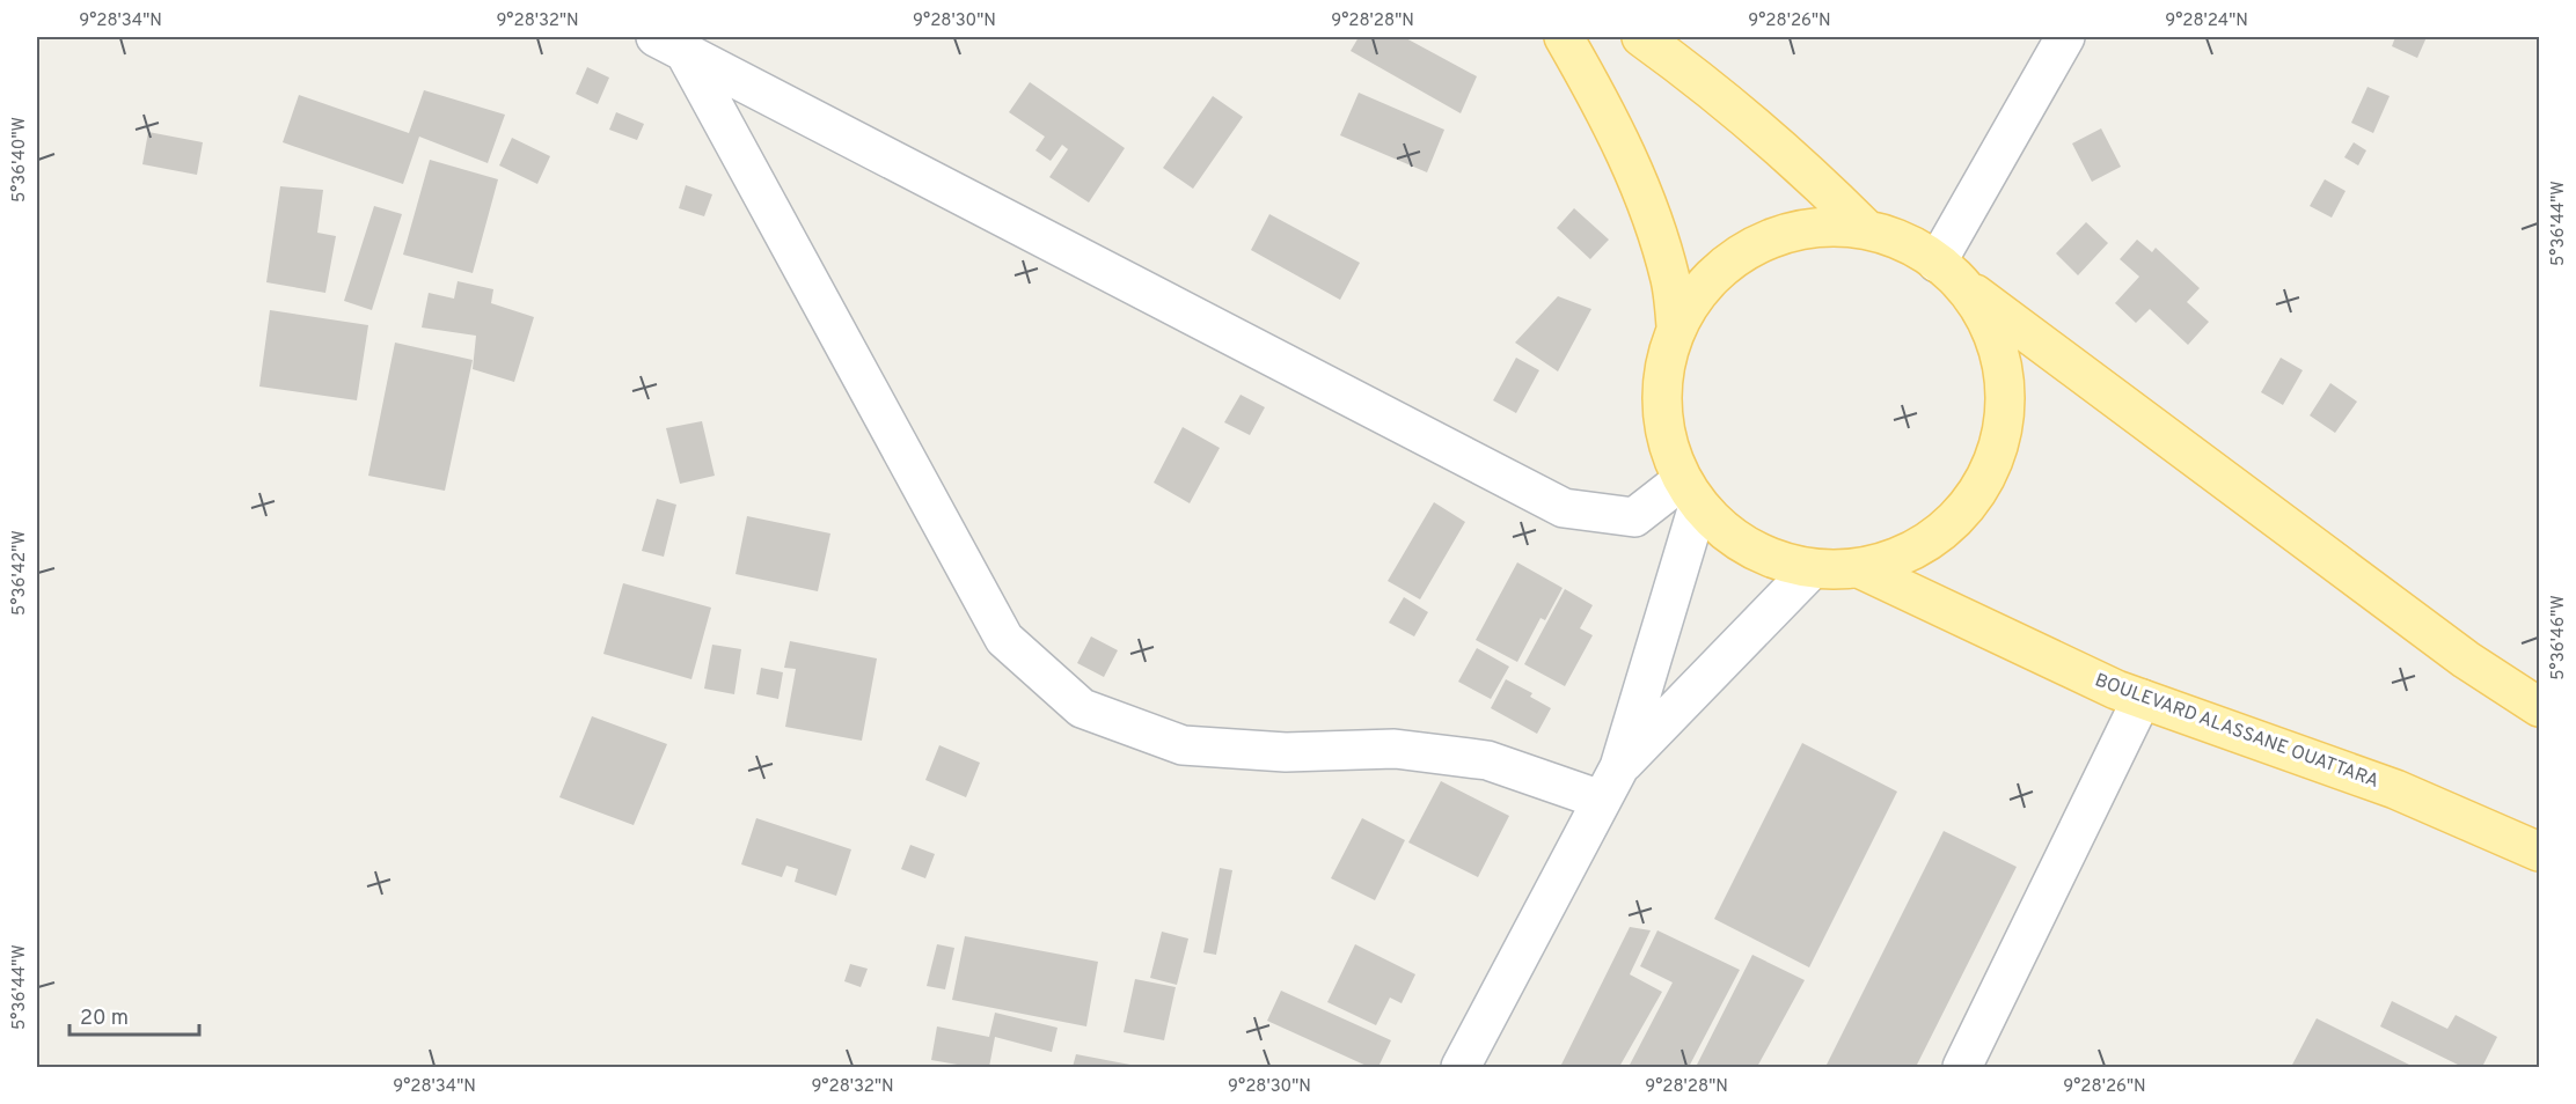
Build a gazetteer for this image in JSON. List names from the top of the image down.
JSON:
{
  "streets": {
    "main road": ["BOULEVARD ALASSANE OUATTARA"]
  },
  "scale_bar": "20 m",
  "coordinates": [
    "9°28'34\"N",
    "9°28'32\"N",
    "9°28'30\"N",
    "9°28'28\"N",
    "9°28'26\"N",
    "9°28'24\"N",
    "5°36'40\"W",
    "5°36'44\"W",
    "5°36'42\"W",
    "5°36'46\"W"
  ]
}
